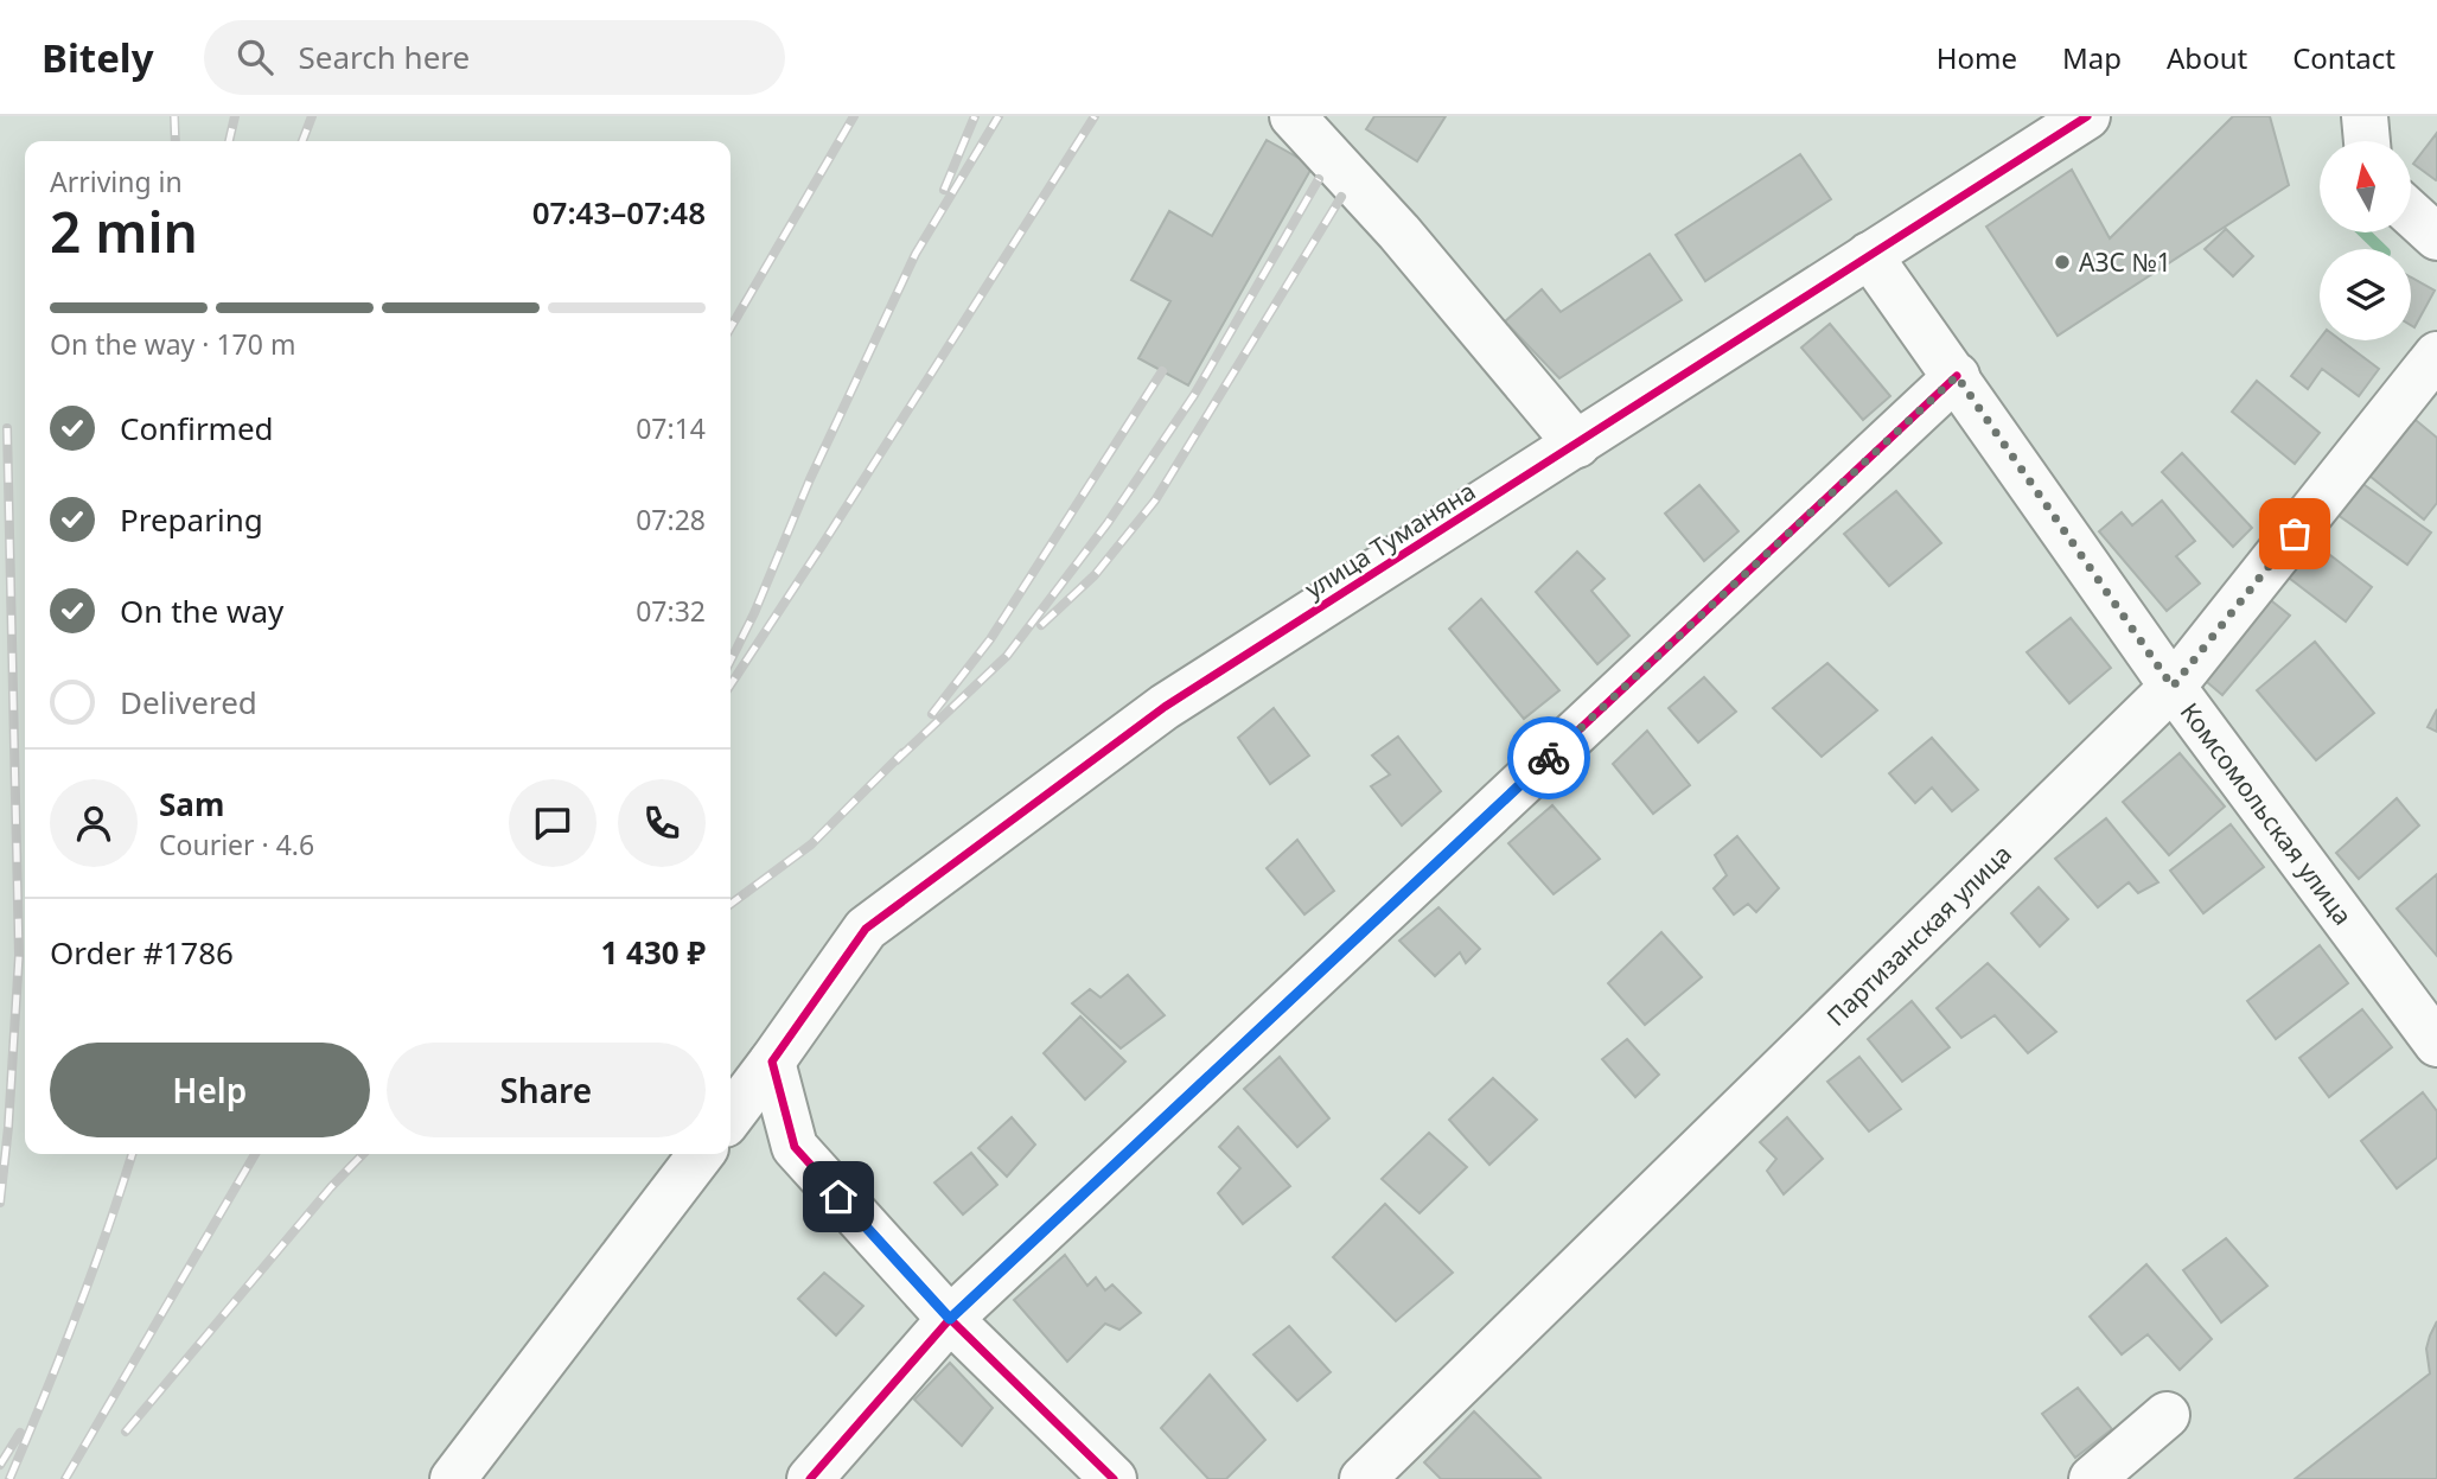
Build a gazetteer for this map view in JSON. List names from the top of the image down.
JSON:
{
  "streets": {
    "street": ["улица Туманяна", "Комсомольская улица", "Партизанская улица"]
  },
  "crossings": [
    ["улица Туманяна", "Комсомольская улица"],
    ["Комсомольская улица", "Партизанская улица"]
  ],
  "places": ["АЗС №1"],
  "north": "top",
  "page": {
    "header": "Bitely",
    "search": "Search here",
    "nav": [
      "Home",
      "Map",
      "About",
      "Contact"
    ],
    "heading": ["2 min", "Arriving in", "07:43–07:48"],
    "panel": [
      "Sam",
      "Courier · 4.6",
      "Order #1786",
      "1 430 ₽"
    ],
    "bar": "On the way · 170 m",
    "list": [
      ["Confirmed", "07:14"],
      ["Preparing", "07:28"],
      ["On the way", "07:32"],
      "Delivered"
    ],
    "buttons": ["Help", "Share"]
  }
}
